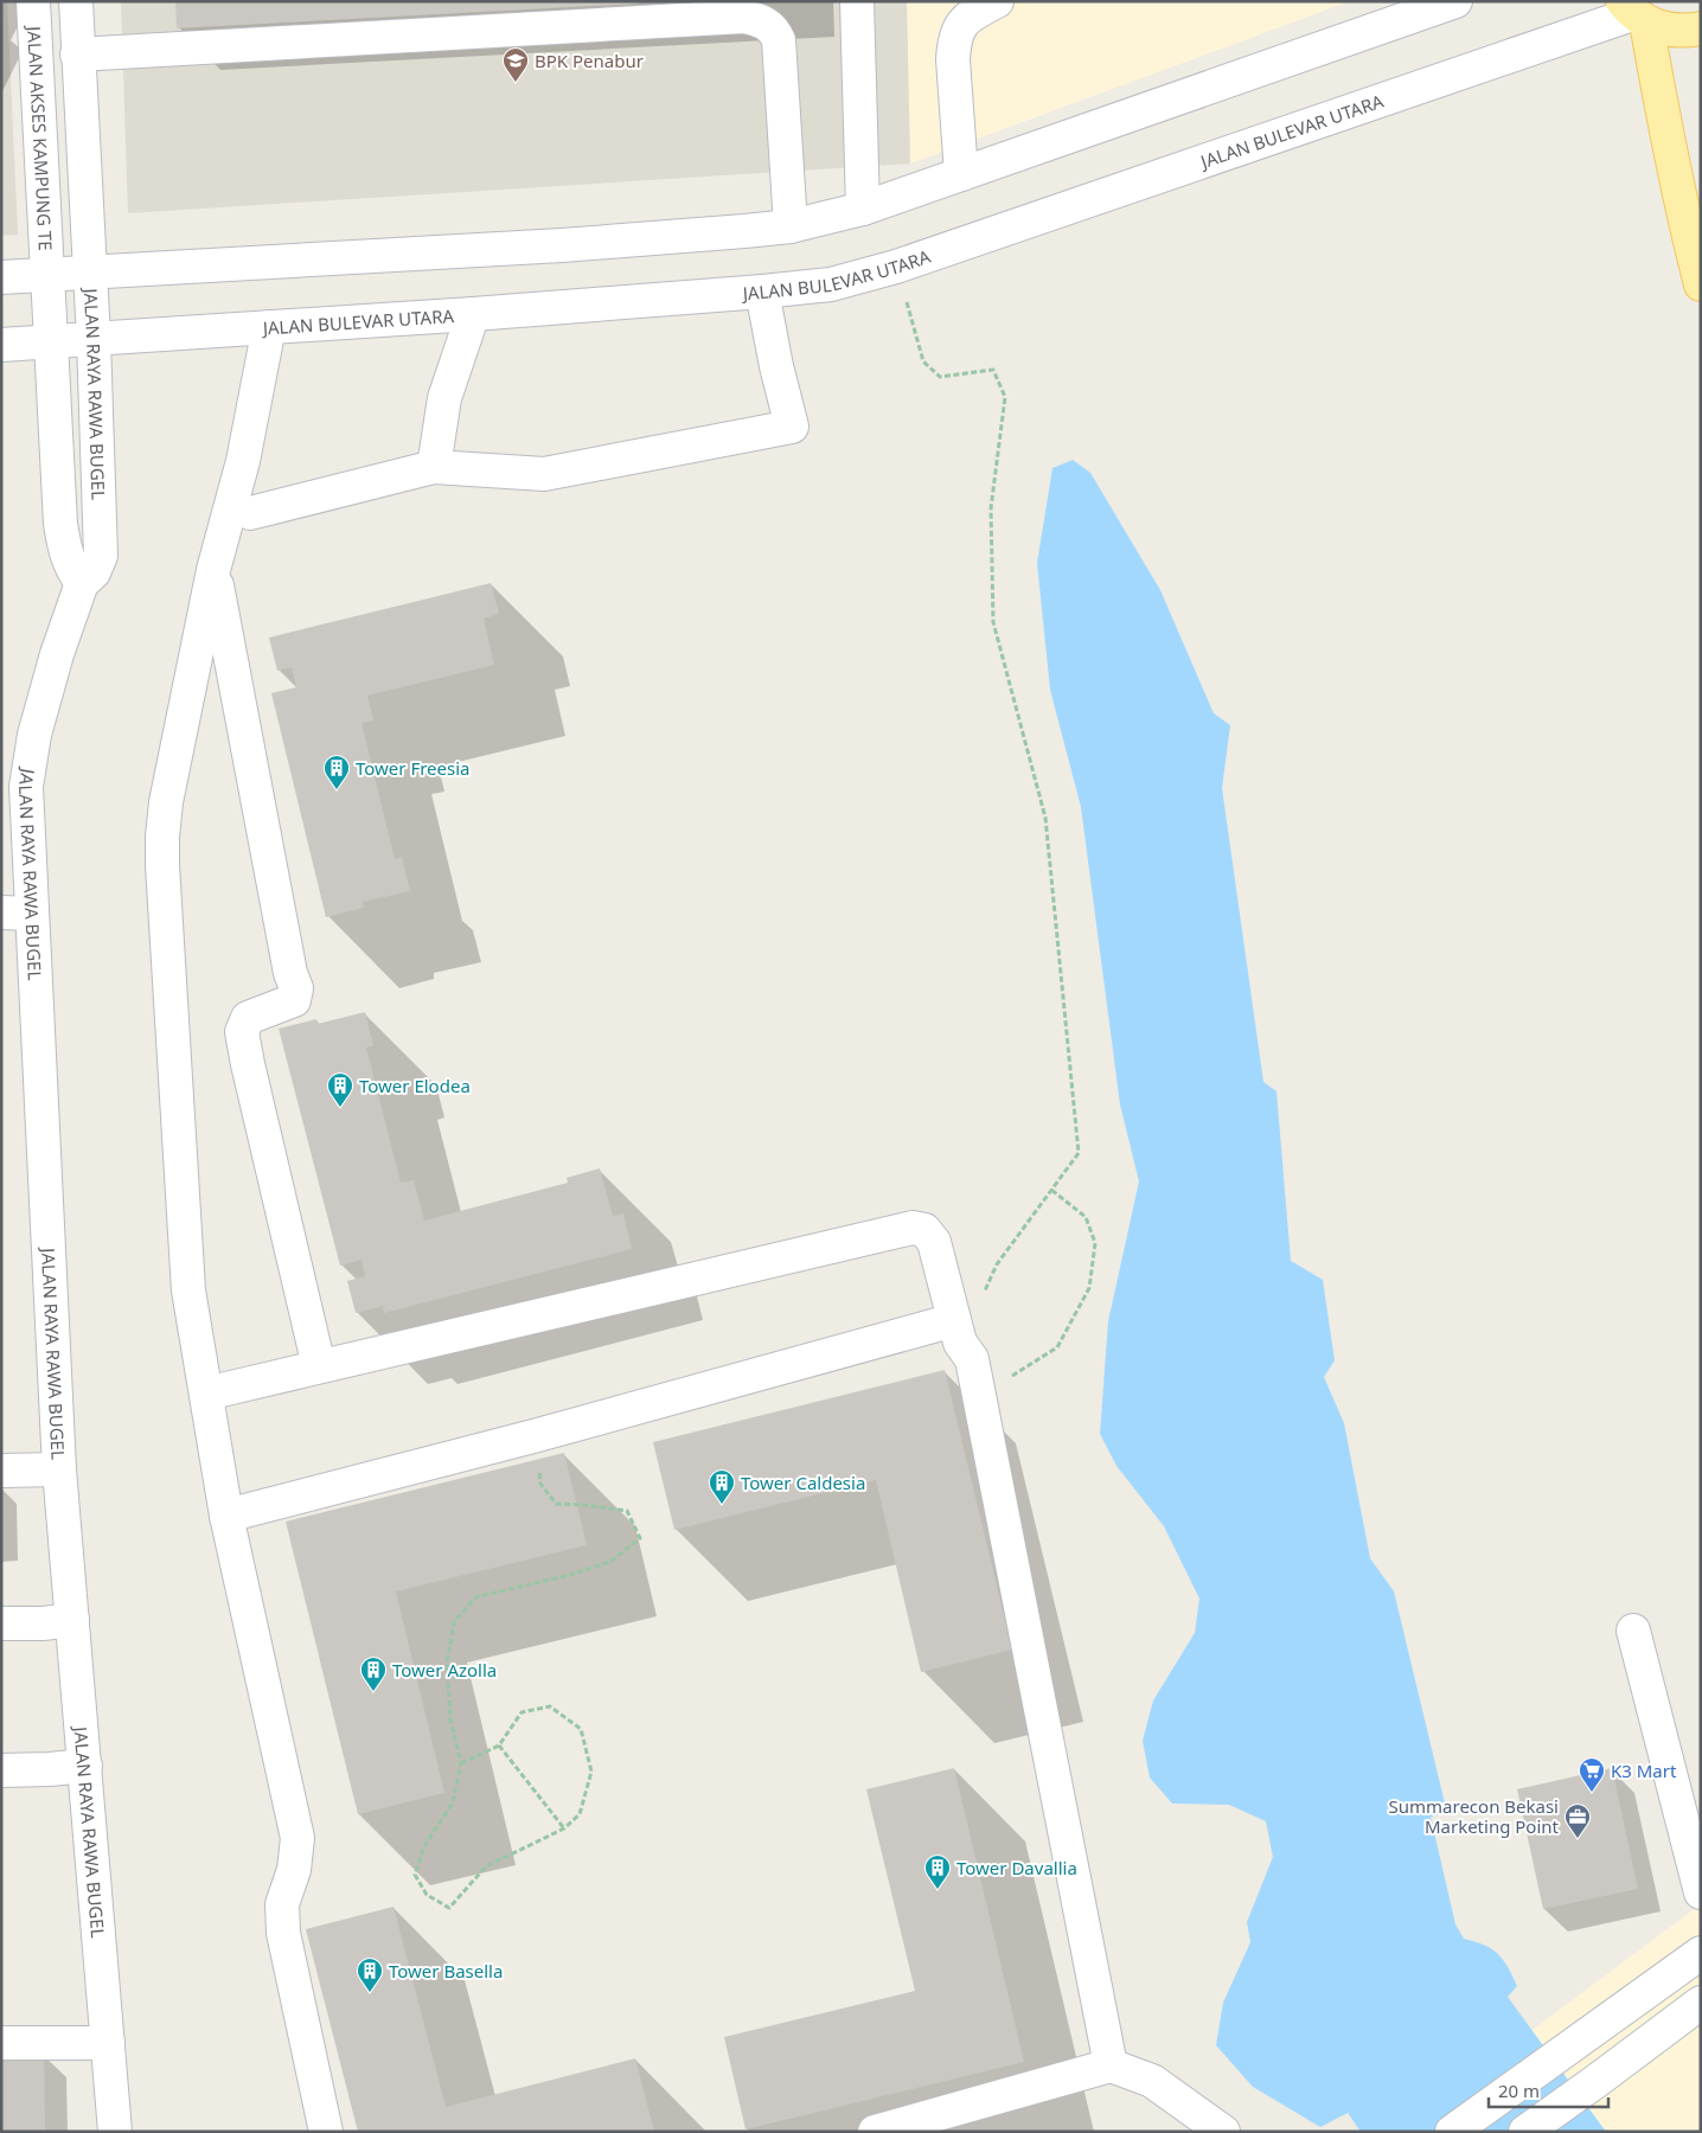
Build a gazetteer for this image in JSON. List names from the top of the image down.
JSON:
{
  "streets": {
    "street": ["JALAN BULEVAR UTARA", "JALAN AKSES KAMPUNG TE", "JALAN RAYA RAWA BUGEL"]
  },
  "crossings": [
    ["JALAN BULEVAR UTARA", "JALAN RAYA RAWA BUGEL"]
  ],
  "places": {
    "school or university": ["BPK Penabur"],
    "building": [
      "Tower Freesia",
      "Tower Elodea",
      "Tower Caldesia",
      "Tower Azolla",
      "Tower Davallia",
      "Tower Basella"
    ],
    "supermarket": ["K3 Mart"],
    "office": ["Summarecon Bekasi Marketing Point"]
  },
  "scale_bar": "20 m"
}
